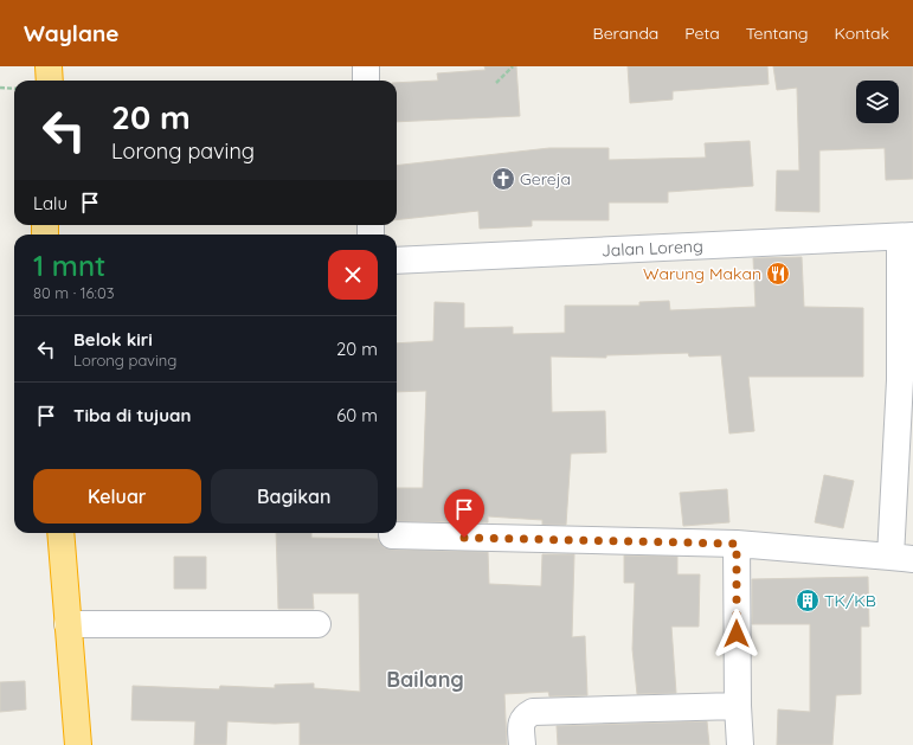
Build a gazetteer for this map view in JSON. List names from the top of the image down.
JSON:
{
  "streets": {
    "street": ["Jalan Loreng"]
  },
  "districts": ["Bailang"],
  "places": {
    "church": ["Gereja"],
    "restaurant": ["Warung Makan"],
    "building": ["TK/KB"]
  },
  "page": {
    "header": "Waylane",
    "nav": [
      "Beranda",
      "Peta",
      "Tentang",
      "Kontak"
    ],
    "turn": ["20 m", "Lorong paving"],
    "then": "Lalu",
    "heading": ["1 mnt", "80 m · 16:03"],
    "list": [
      {
        "name": "Belok kiri",
        "note": "Lorong paving",
        "value": "20 m"
      },
      {
        "name": "Tiba di tujuan",
        "value": "60 m"
      }
    ],
    "buttons": ["Keluar", "Bagikan"]
  }
}
